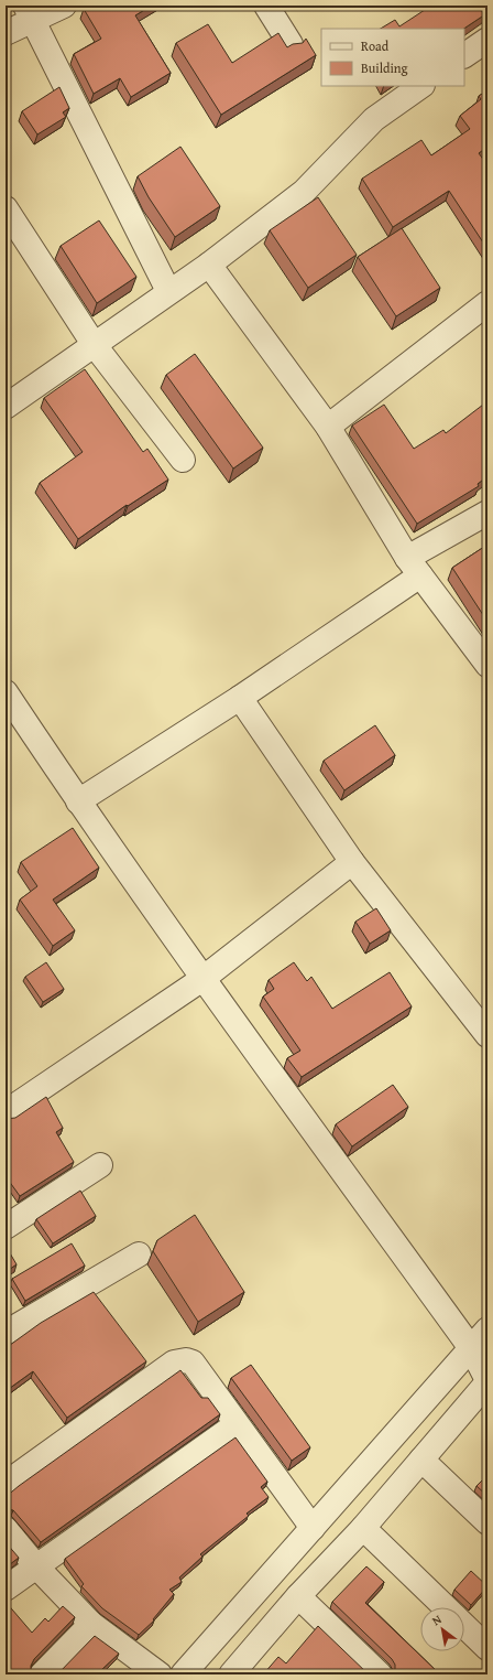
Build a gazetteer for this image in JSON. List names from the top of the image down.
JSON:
{
  "legend": ["Road", "Building"],
  "north": "top left"
}
